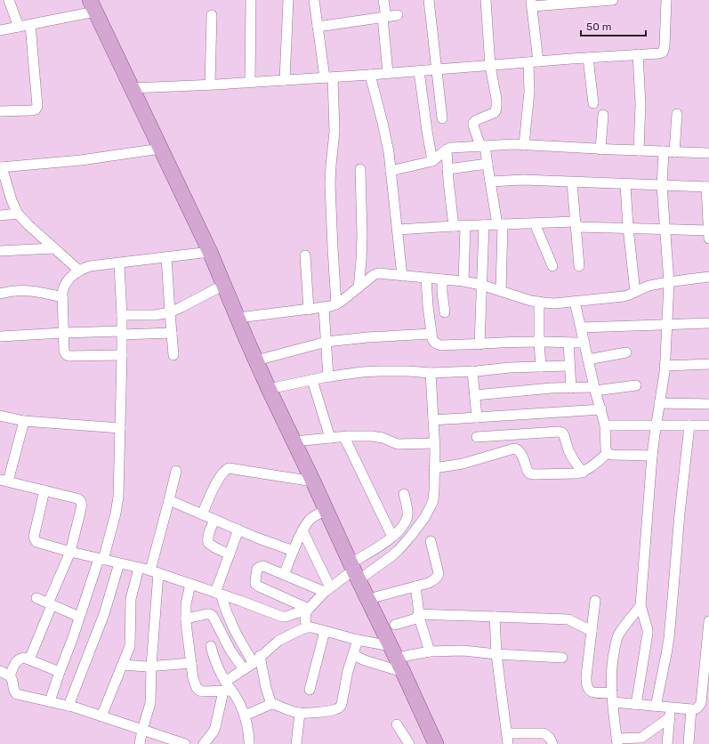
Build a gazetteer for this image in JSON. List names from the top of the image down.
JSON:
{
  "scale_bar": "50 m"
}
